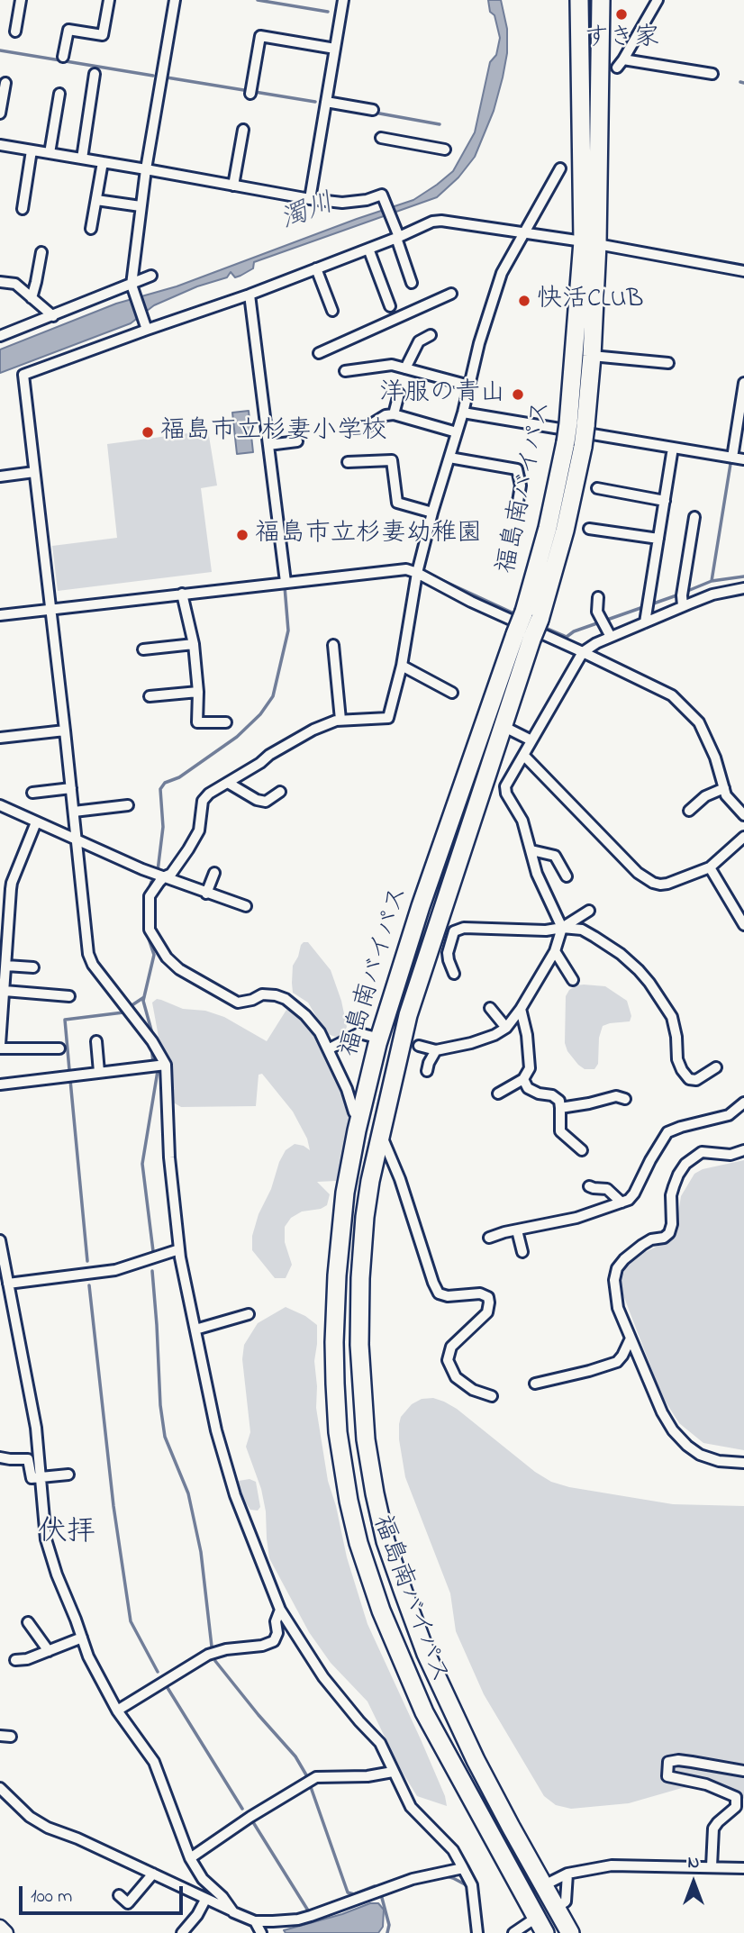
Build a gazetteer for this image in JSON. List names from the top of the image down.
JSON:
{
  "streets": {
    "highway": ["福島南バイパス"]
  },
  "districts": ["伏拝"],
  "water": ["濁川"],
  "places": [
    "すき家",
    "快活CLUB",
    "洋服の青山",
    "福島市立杉妻小学校",
    "福島市立杉妻幼稚園"
  ],
  "scale_bar": "100 m",
  "north": "top"
}
